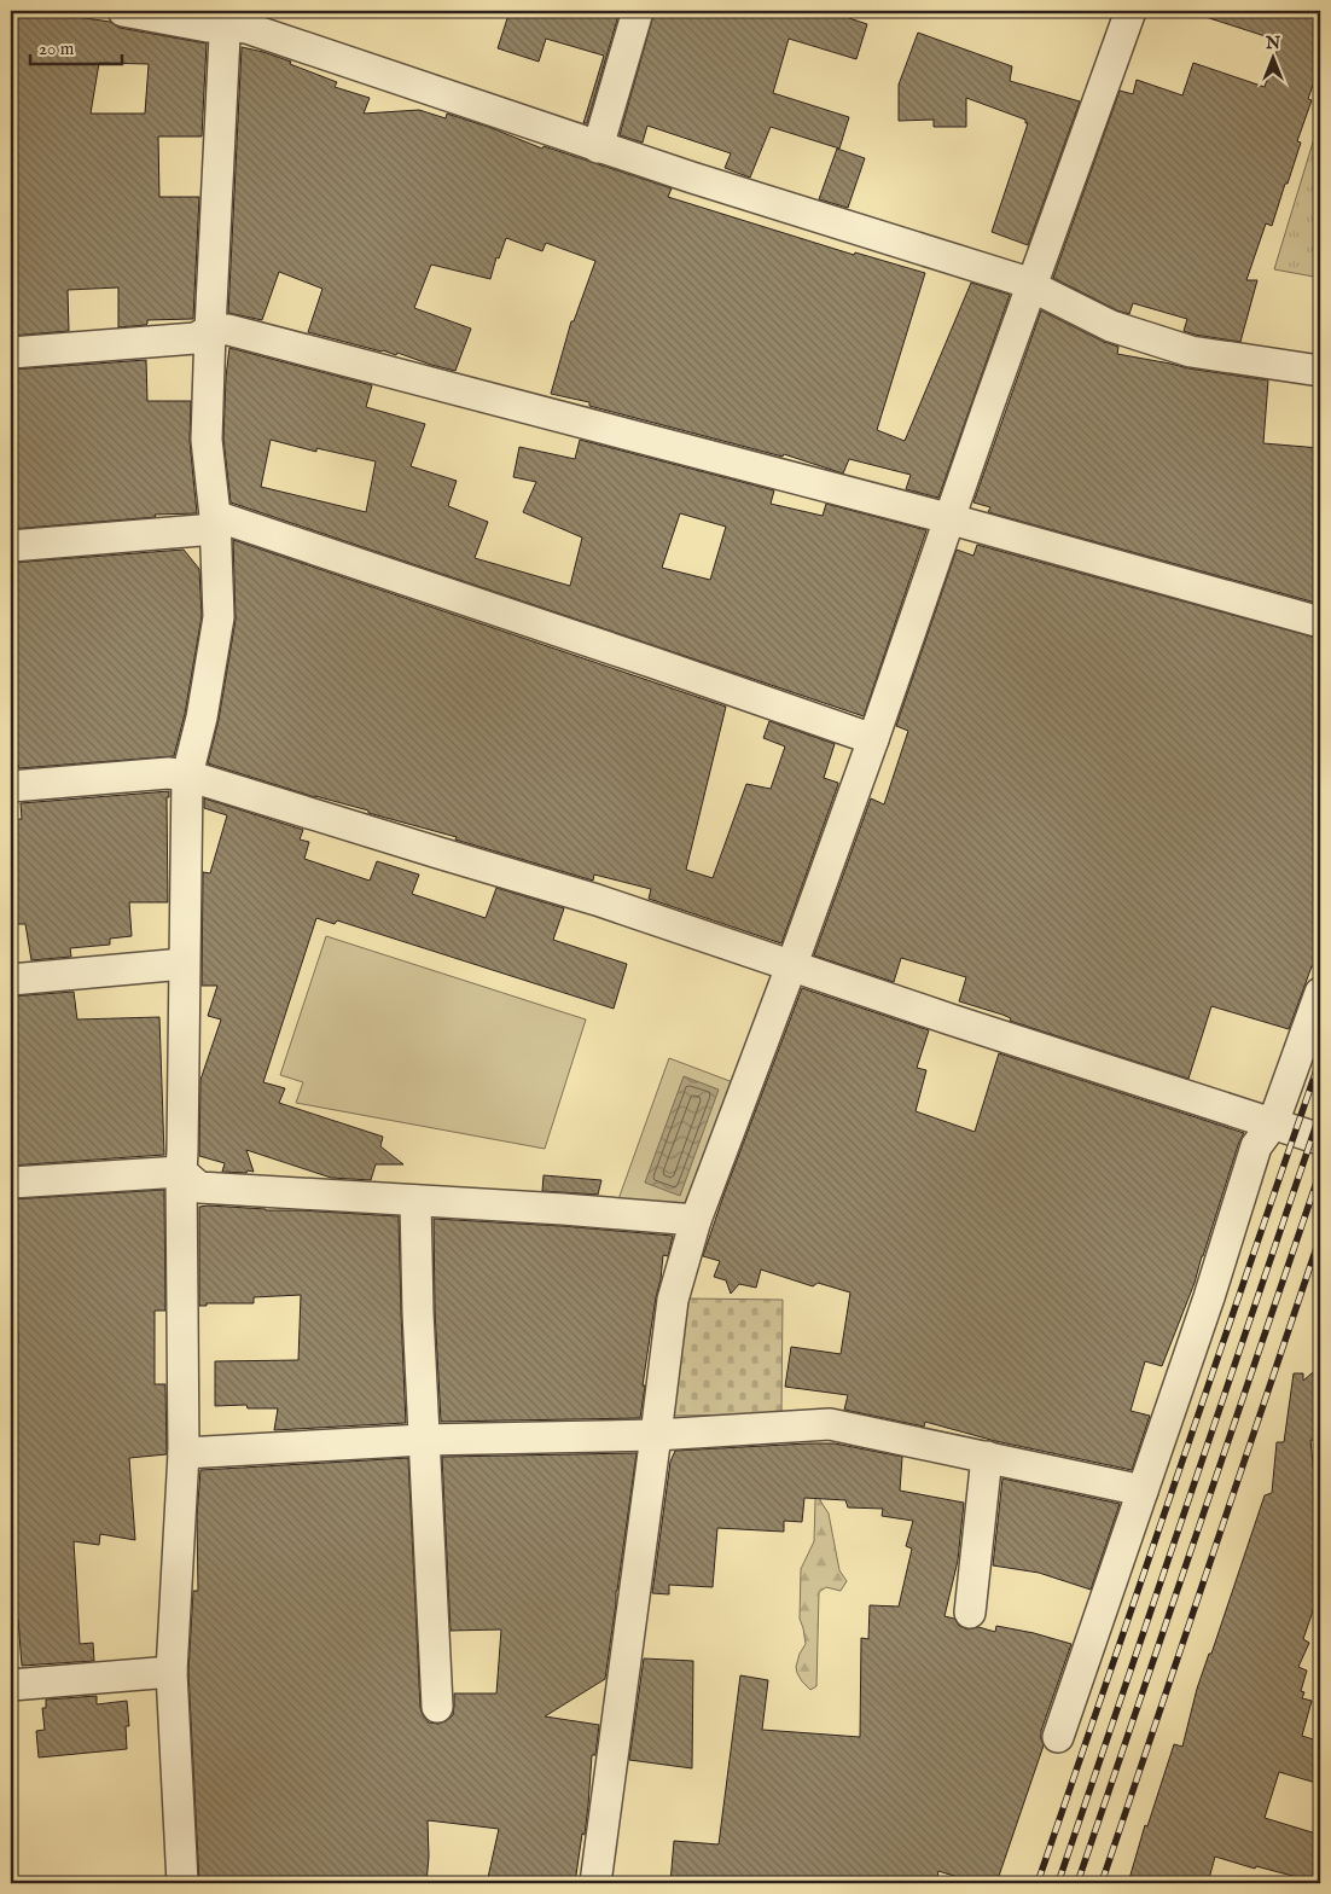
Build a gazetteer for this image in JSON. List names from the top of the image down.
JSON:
{
  "scale_bar": "20 m",
  "north": "top"
}
